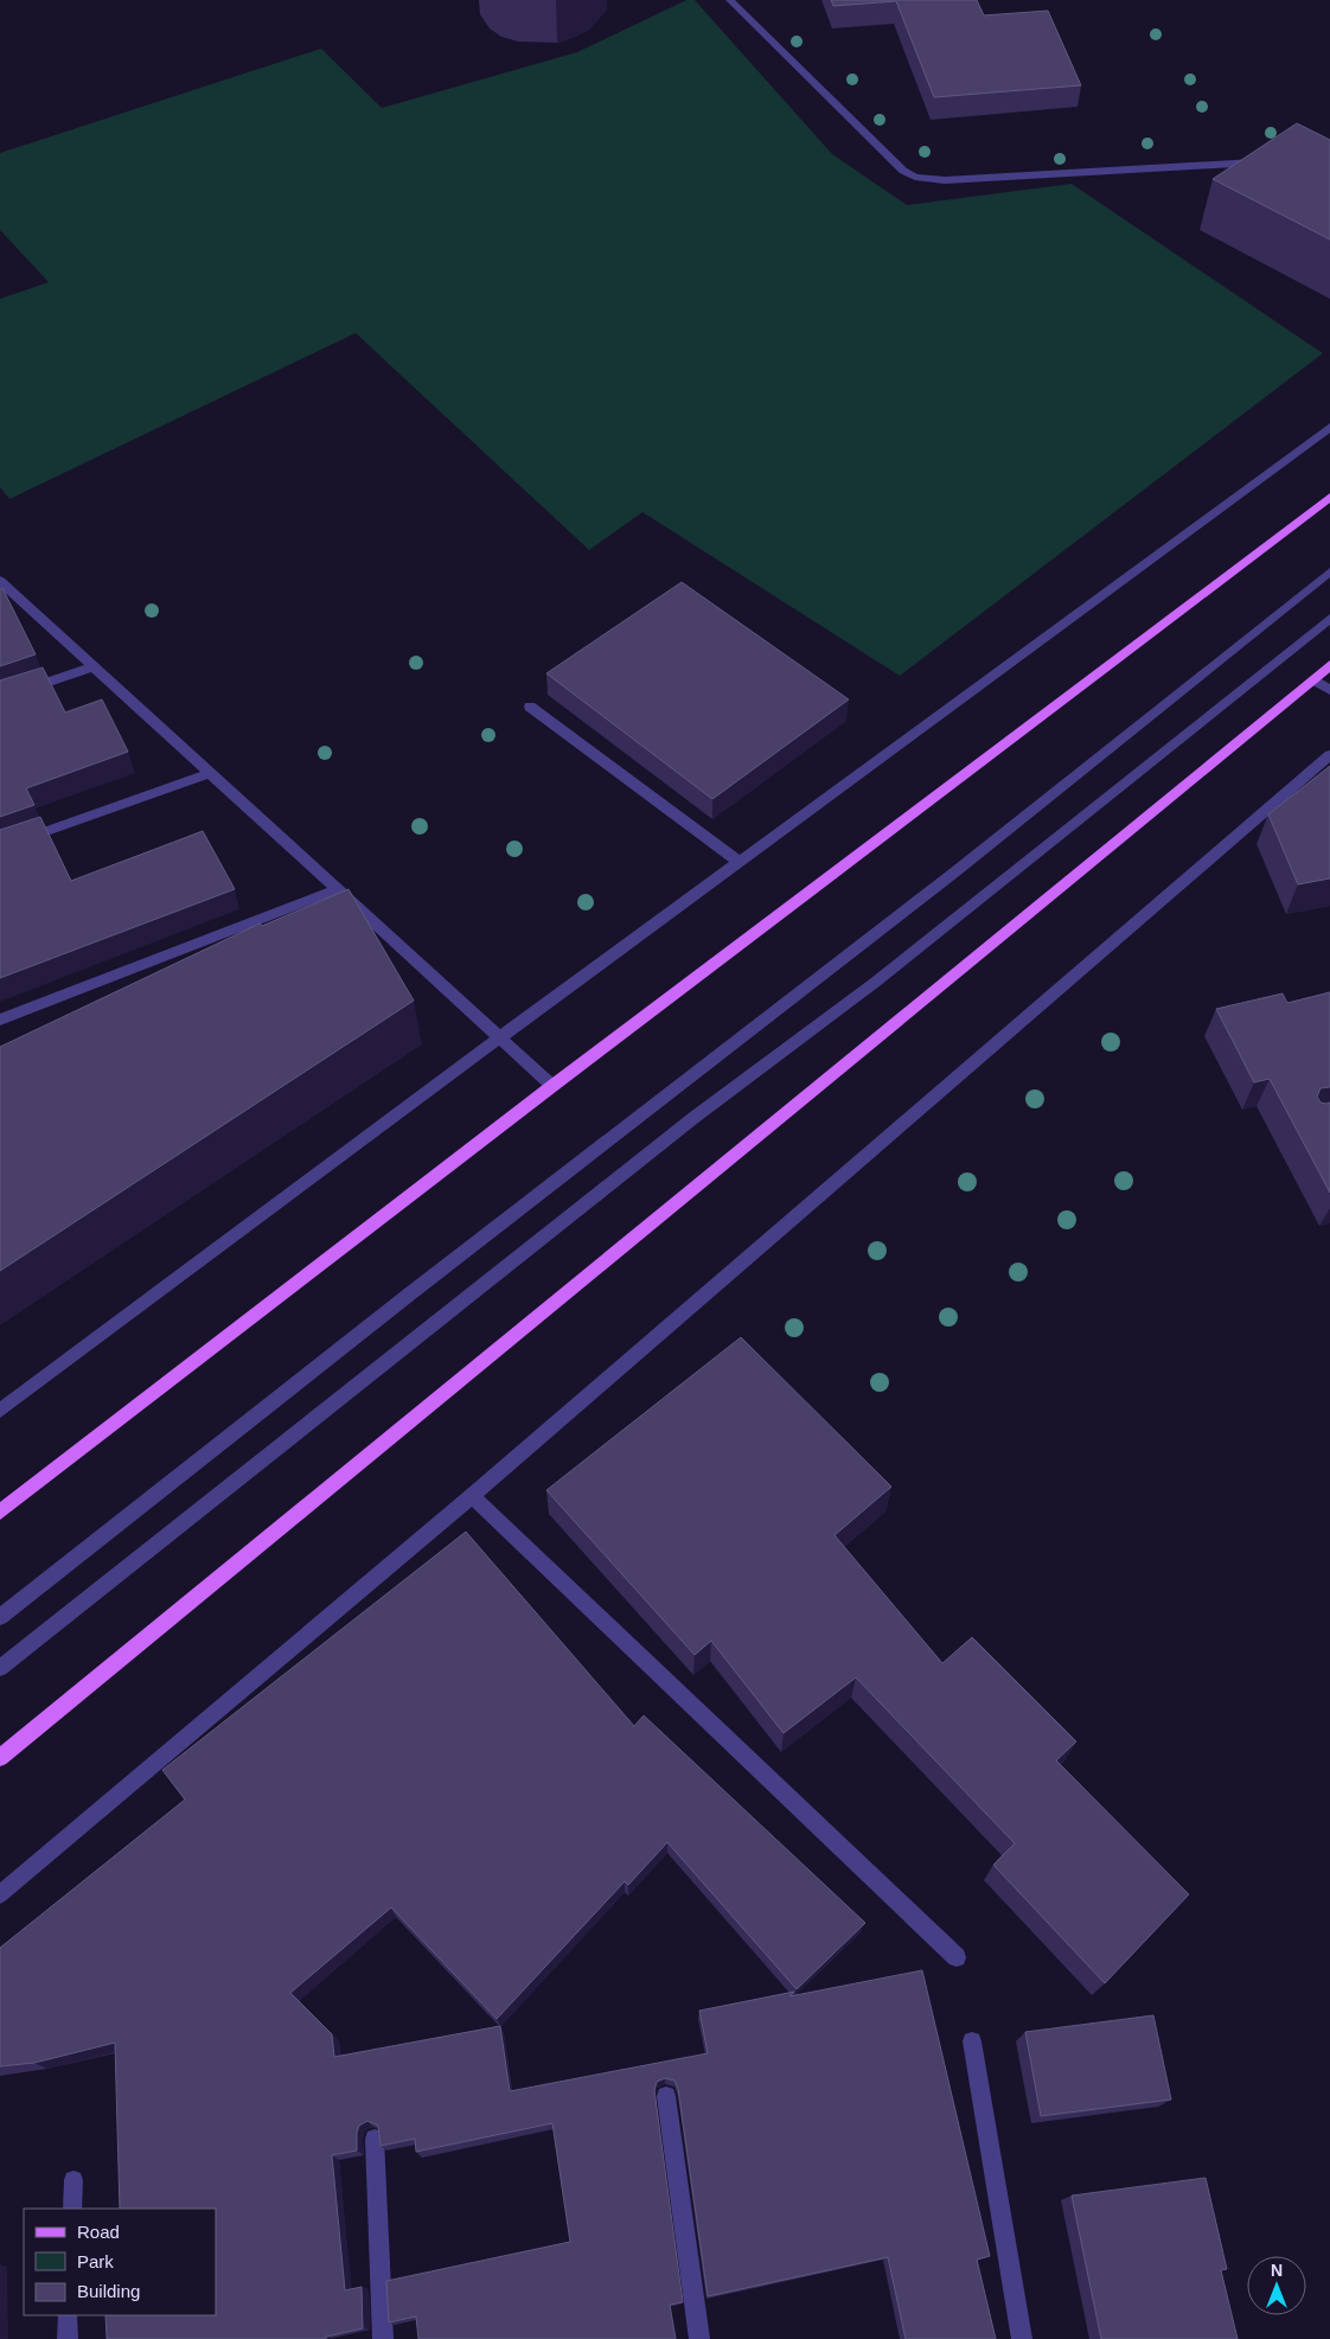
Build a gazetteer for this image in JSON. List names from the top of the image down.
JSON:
{
  "legend": ["Road", "Park", "Building"],
  "north": "top"
}
